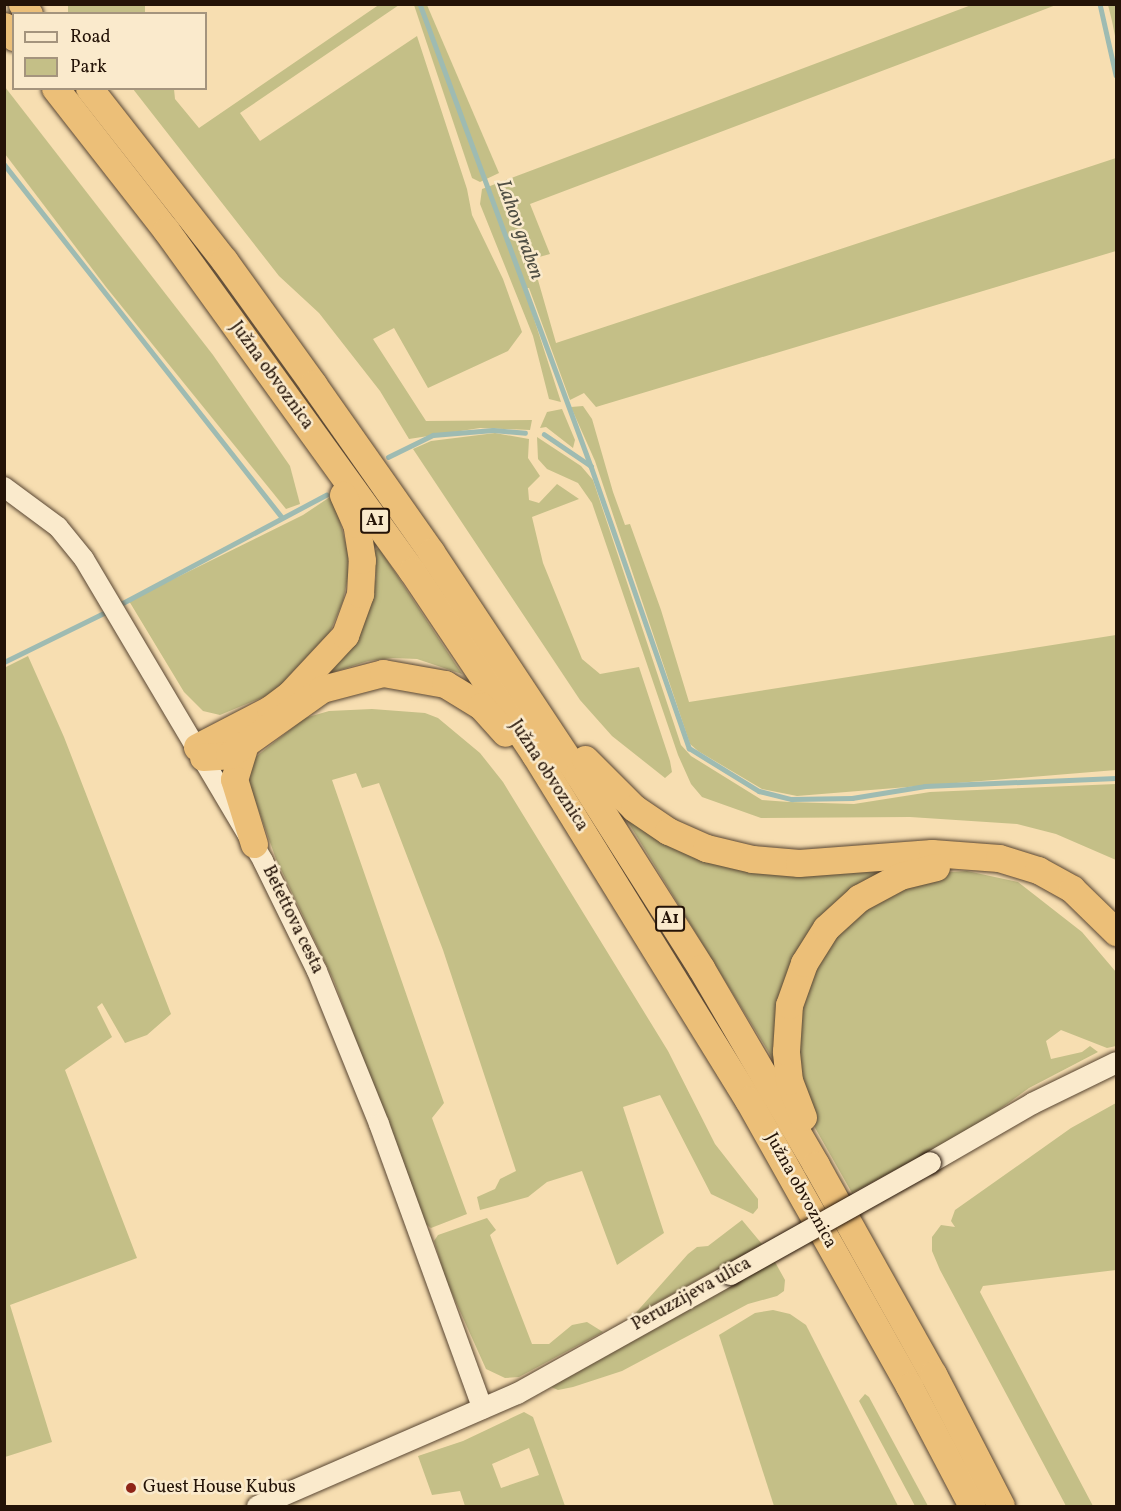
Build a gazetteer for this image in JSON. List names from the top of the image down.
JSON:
{
  "streets": {
    "highway": ["Južna obvoznica", "A1"],
    "main road": ["Peruzzijeva ulica"],
    "street": ["Betettova cesta"]
  },
  "crossings": [
    ["Betettova cesta", "Peruzzijeva ulica"]
  ],
  "water": ["Lahov graben"],
  "places": ["Guest House Kubus"],
  "legend": ["Road", "Park"]
}
